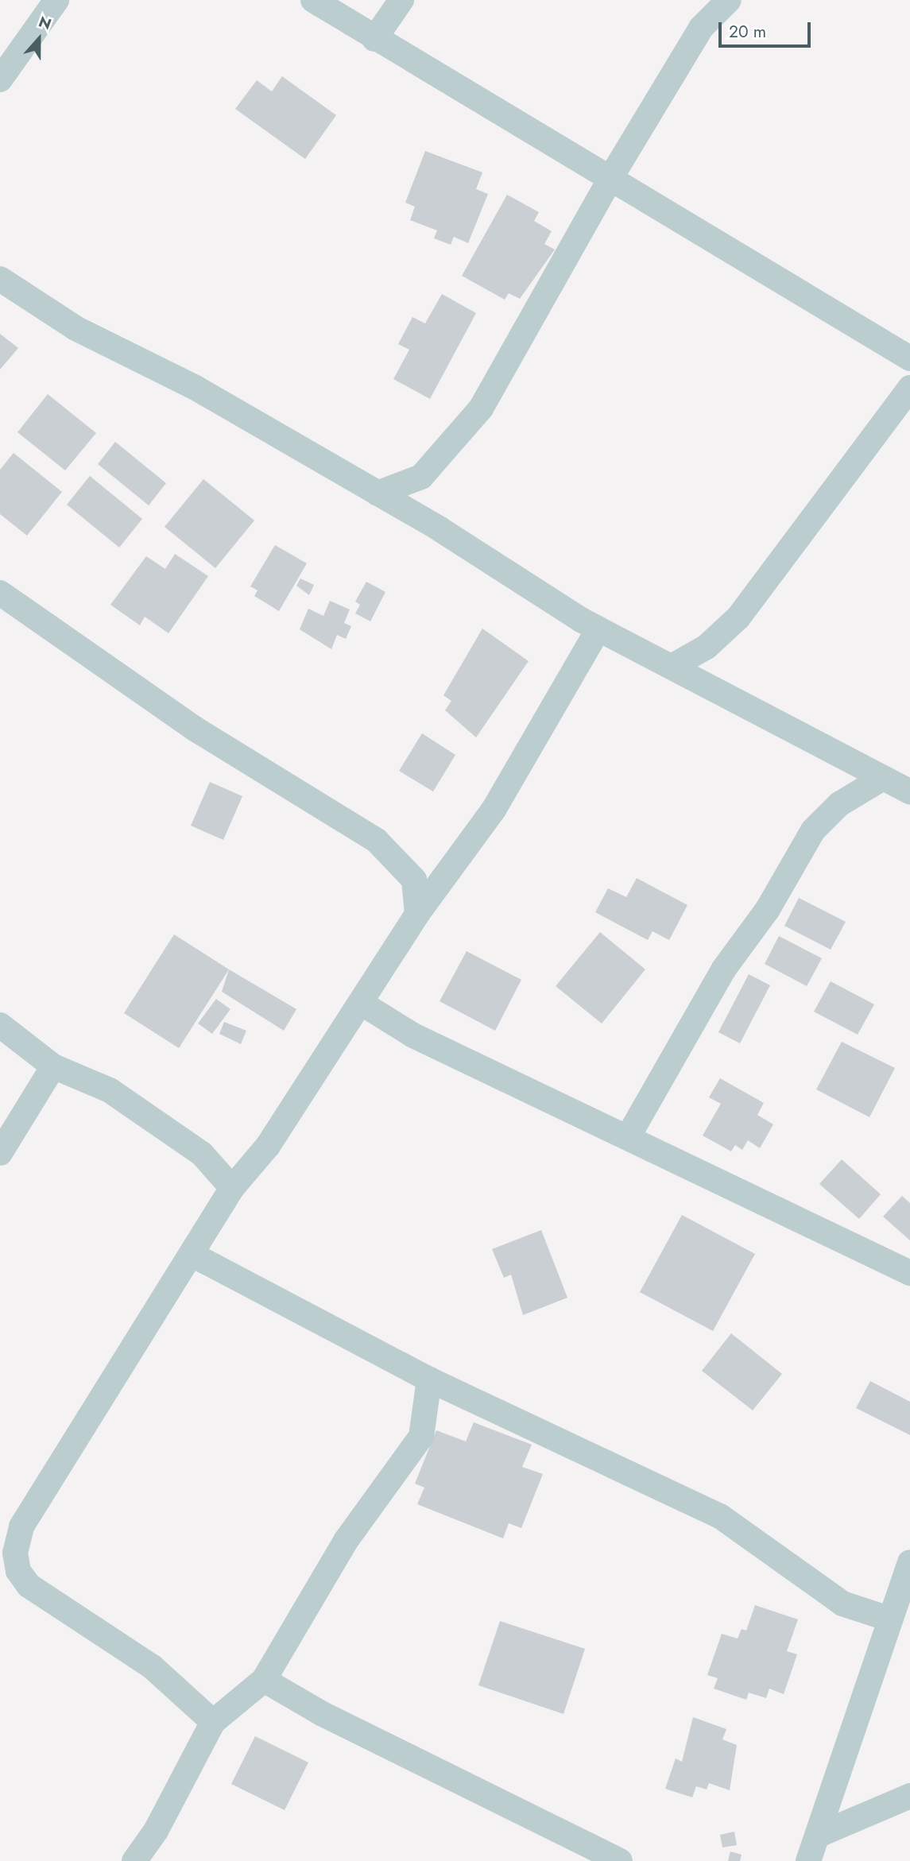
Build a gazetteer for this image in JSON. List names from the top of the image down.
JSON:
{
  "scale_bar": "20 m",
  "north": "top"
}
